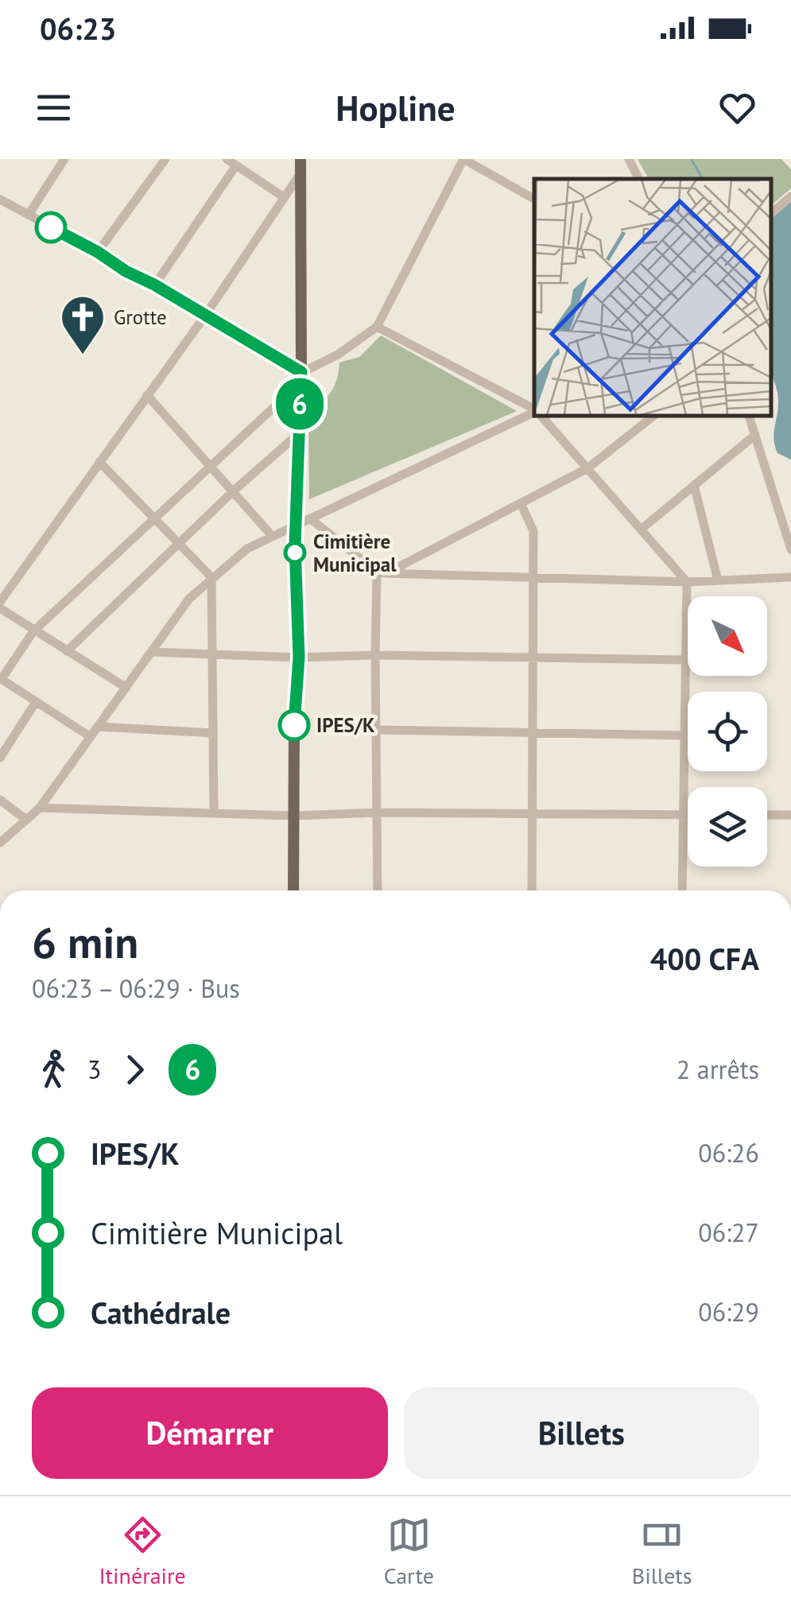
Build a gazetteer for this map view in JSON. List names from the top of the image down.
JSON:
{
  "places": {
    "church": ["Grotte"],
    "other": ["Cimitière Municipal", "IPES/K"]
  },
  "lines": ["bus line 6"],
  "north": "bottom right",
  "page": {
    "status": "06:23",
    "header": "Hopline",
    "on_map": "6",
    "heading": ["6 min", "06:23 – 06:29 · Bus", "400 CFA"],
    "legs": ["3", "6", "2 arrêts"],
    "list": [
      {
        "name": "IPES/K",
        "value": "06:26"
      },
      {
        "name": "Cimitière Municipal",
        "value": "06:27"
      },
      {
        "name": "Cathédrale",
        "value": "06:29"
      }
    ],
    "buttons": ["Démarrer", "Billets"],
    "tabs": ["Itinéraire", "Carte", "Billets"]
  }
}
